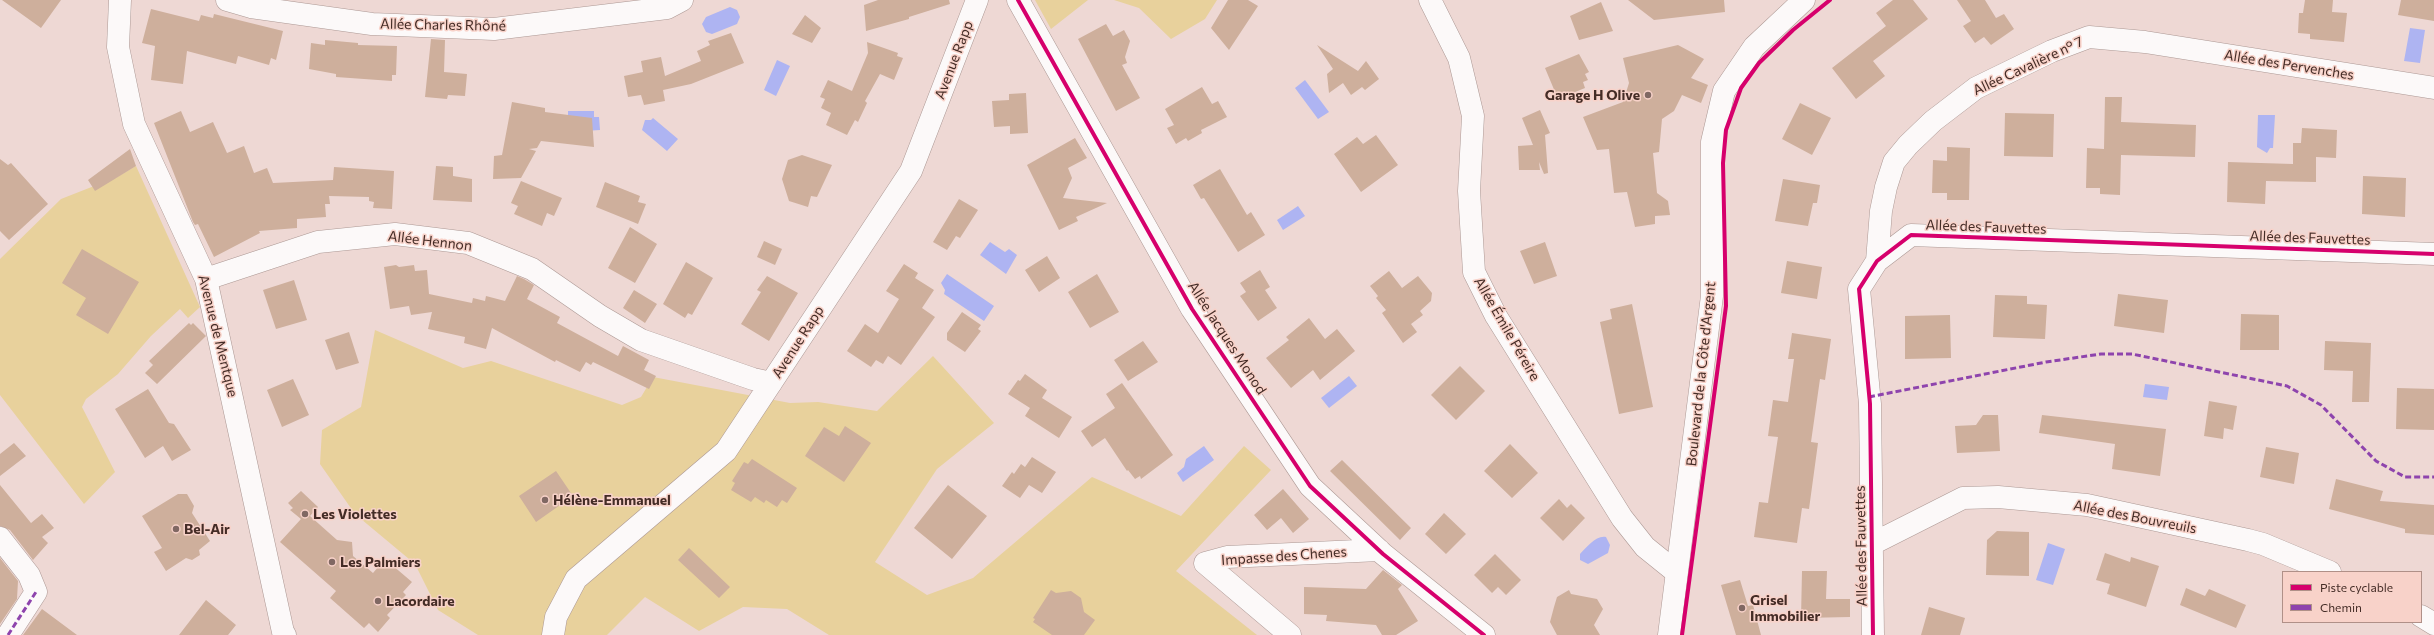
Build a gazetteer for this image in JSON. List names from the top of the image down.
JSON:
{
  "streets": {
    "street": [
      "Allée Charles Rhôné",
      "Avenue Rapp",
      "Allée des Pervenches",
      "Allée Cavalière n° 7",
      "Allée des Fauvettes",
      "Allée Hennon",
      "Allée Émile Péreire",
      "Avenue de Mentque",
      "Allée Jacques Monod",
      "Boulevard de la Côte d'Argent",
      "Allée des Bouvreuils",
      "Impasse des Chenes"
    ]
  },
  "crossings": [
    ["Avenue Rapp", "Allée Hennon"],
    ["Allée des Pervenches", "Allée Cavalière n° 7"],
    ["Allée Cavalière n° 7", "Allée des Fauvettes"],
    ["Allée des Fauvettes", "Allée des Bouvreuils"],
    ["Allée Hennon", "Avenue de Mentque"],
    ["Allée Émile Péreire", "Boulevard de la Côte d'Argent"],
    ["Allée Jacques Monod", "Impasse des Chenes"]
  ],
  "places": [
    "Garage H Olive",
    "Hélène-Emmanuel",
    "Les Violettes",
    "Bel-Air",
    "Les Palmiers",
    "Lacordaire",
    "Grisel Immobilier"
  ],
  "legend": ["Piste cyclable", "Chemin"]
}
